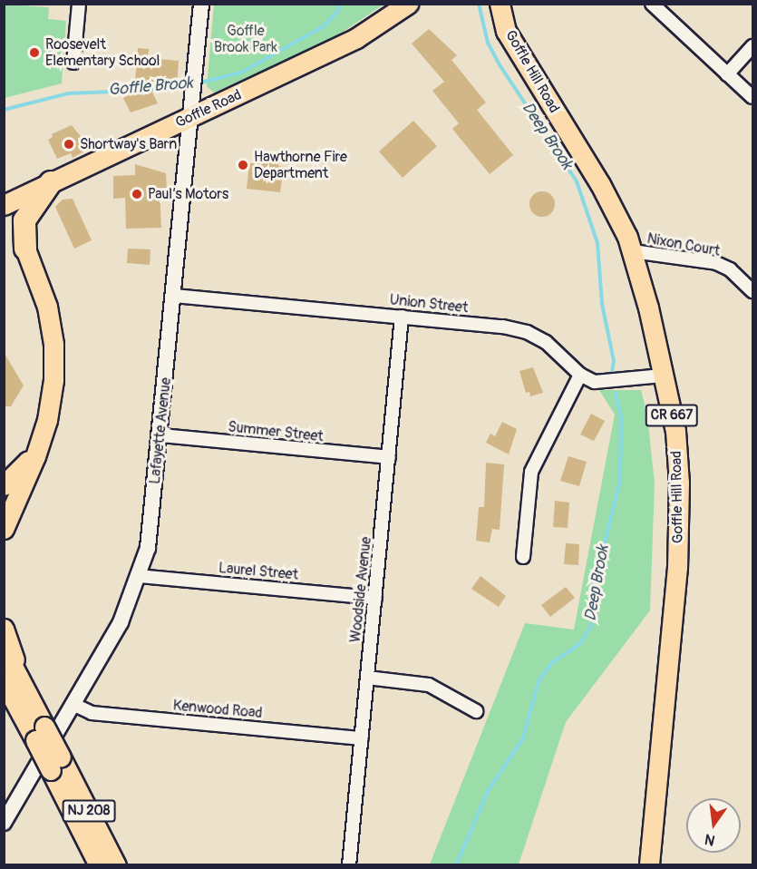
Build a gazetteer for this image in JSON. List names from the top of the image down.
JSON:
{
  "streets": {
    "main road": [
      "Goffle Hill Road",
      "Goffle Road",
      "CR 667",
      "NJ 208"
    ],
    "street": [
      "Nixon Court",
      "Union Street",
      "Lafayette Avenue",
      "Summer Street",
      "Laurel Street",
      "Woodside Avenue",
      "Kenwood Road"
    ]
  },
  "crossings": [
    ["Goffle Hill Road", "Nixon Court"],
    ["Goffle Road", "Lafayette Avenue"],
    ["Union Street", "Lafayette Avenue"],
    ["Union Street", "Woodside Avenue"],
    ["Lafayette Avenue", "Summer Street"],
    ["Lafayette Avenue", "Laurel Street"],
    ["Lafayette Avenue", "Kenwood Road"],
    ["Summer Street", "Woodside Avenue"],
    ["Laurel Street", "Woodside Avenue"],
    ["Woodside Avenue", "Kenwood Road"]
  ],
  "water": ["Goffle Brook", "Deep Brook"],
  "parks": ["Goffle Brook Park"],
  "places": [
    "Roosevelt Elementary School",
    "Shortway's Barn",
    "Hawthorne Fire Department",
    "Paul’s Motors"
  ],
  "north": "bottom"
}
